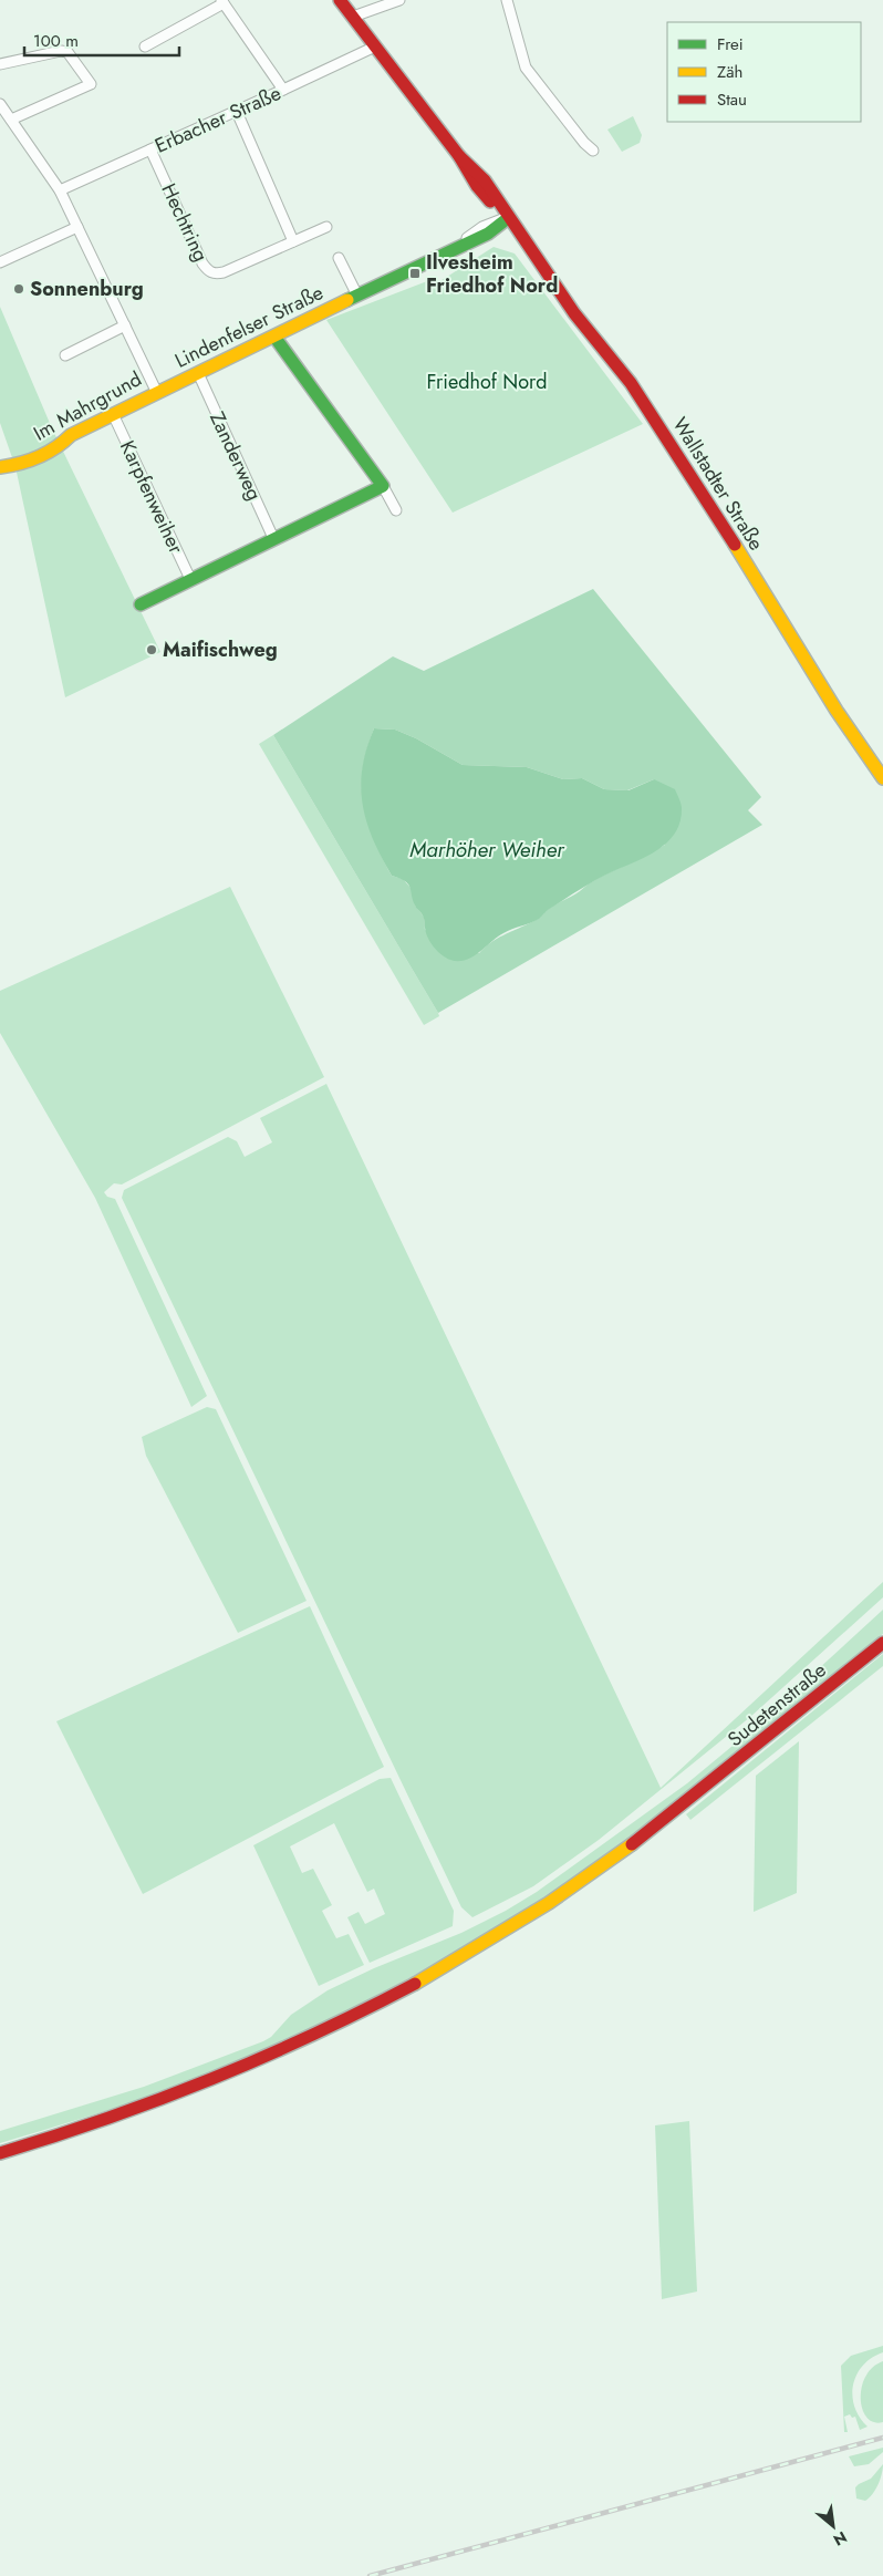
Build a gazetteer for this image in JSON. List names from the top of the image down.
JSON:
{
  "streets": {
    "main road": [
      "Lindenfelser Straße",
      "Im Mahrgrund",
      "Wallstadter Straße",
      "Sudetenstraße"
    ],
    "street": [
      "Erbacher Straße",
      "Hechtring",
      "Zanderweg",
      "Karpfenweiher"
    ]
  },
  "crossings": [
    ["Erbacher Straße", "Hechtring"],
    ["Erbacher Straße", "Im Mahrgrund"],
    ["Erbacher Straße", "Wallstadter Straße"],
    ["Lindenfelser Straße", "Im Mahrgrund"],
    ["Lindenfelser Straße", "Zanderweg"],
    ["Lindenfelser Straße", "Wallstadter Straße"],
    ["Im Mahrgrund", "Karpfenweiher"]
  ],
  "water": ["Marhöher Weiher"],
  "parks": ["Friedhof Nord"],
  "places": {
    "transit": ["Ilvesheim Friedhof Nord"],
    "other": ["Sonnenburg", "Maifischweg"]
  },
  "legend": ["Frei", "Zäh", "Stau"],
  "scale_bar": "100 m",
  "north": "bottom right"
}
